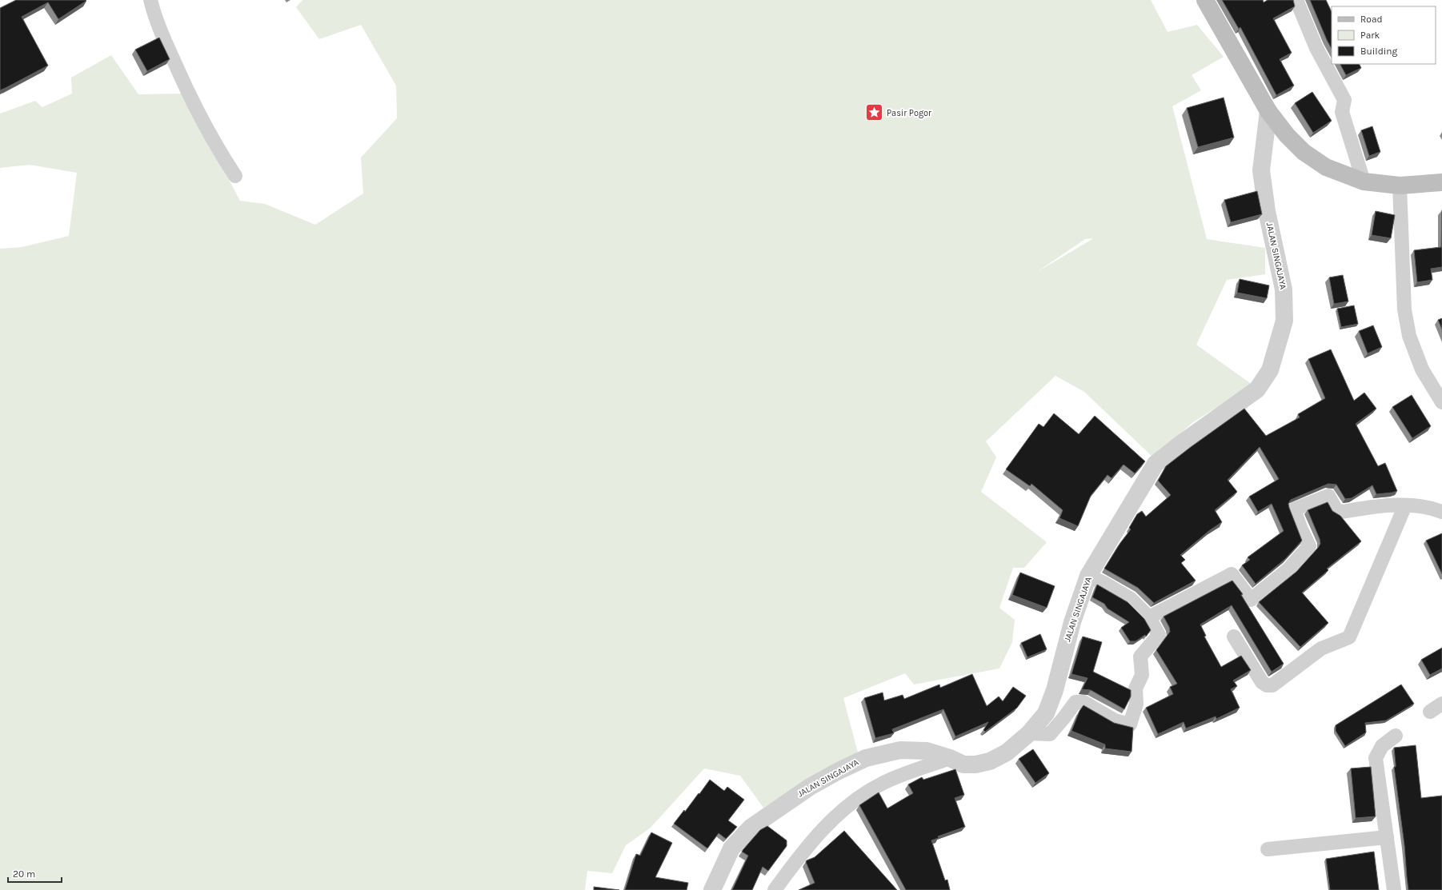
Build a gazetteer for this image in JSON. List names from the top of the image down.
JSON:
{
  "streets": {
    "street": ["JALAN SINGAJAYA"]
  },
  "places": {
    "place": ["Pasir Pogor"]
  },
  "legend": ["Road", "Park", "Building"],
  "scale_bar": "20 m"
}
